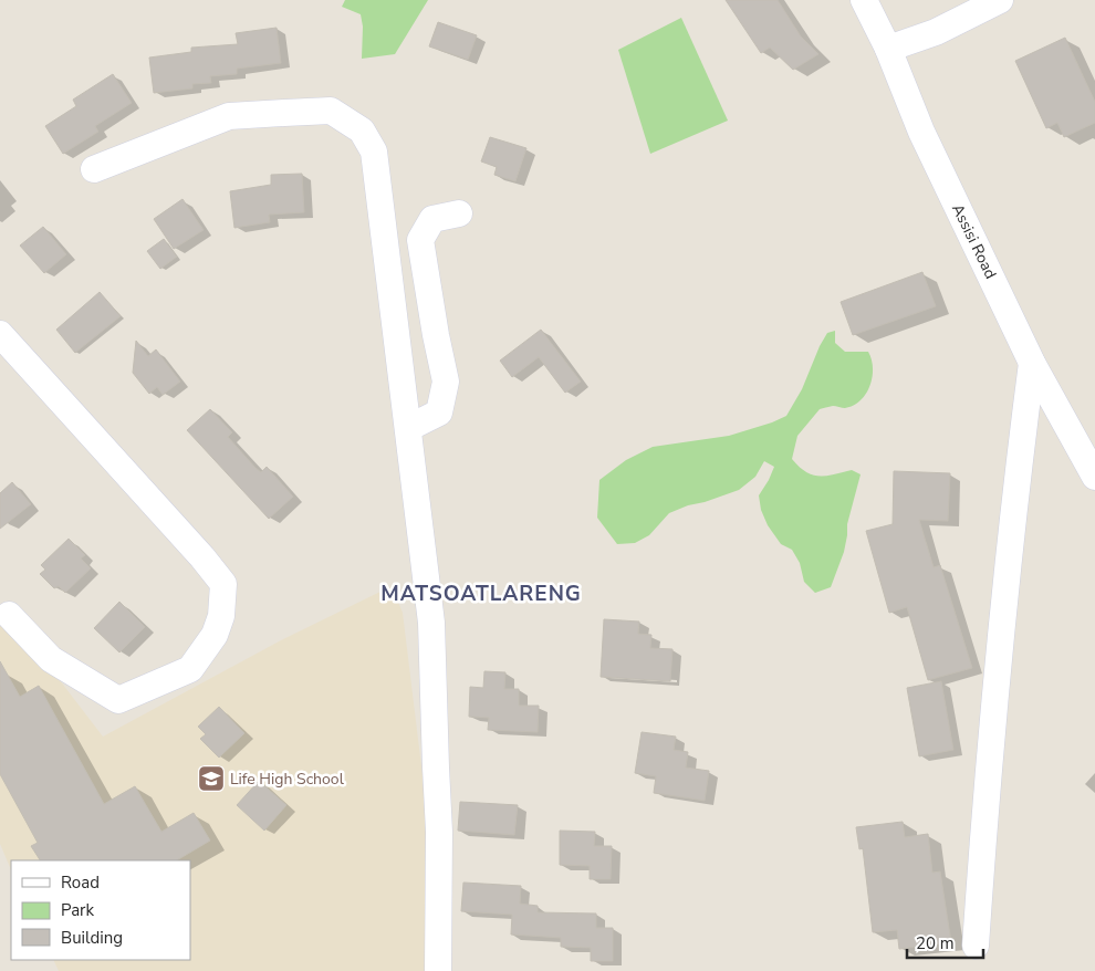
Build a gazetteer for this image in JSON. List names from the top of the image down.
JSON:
{
  "streets": {
    "street": ["Assisi Road"]
  },
  "districts": ["MATSOATLARENG"],
  "places": {
    "school or university": ["Life High School"]
  },
  "legend": ["Road", "Park", "Building"],
  "scale_bar": "20 m"
}
